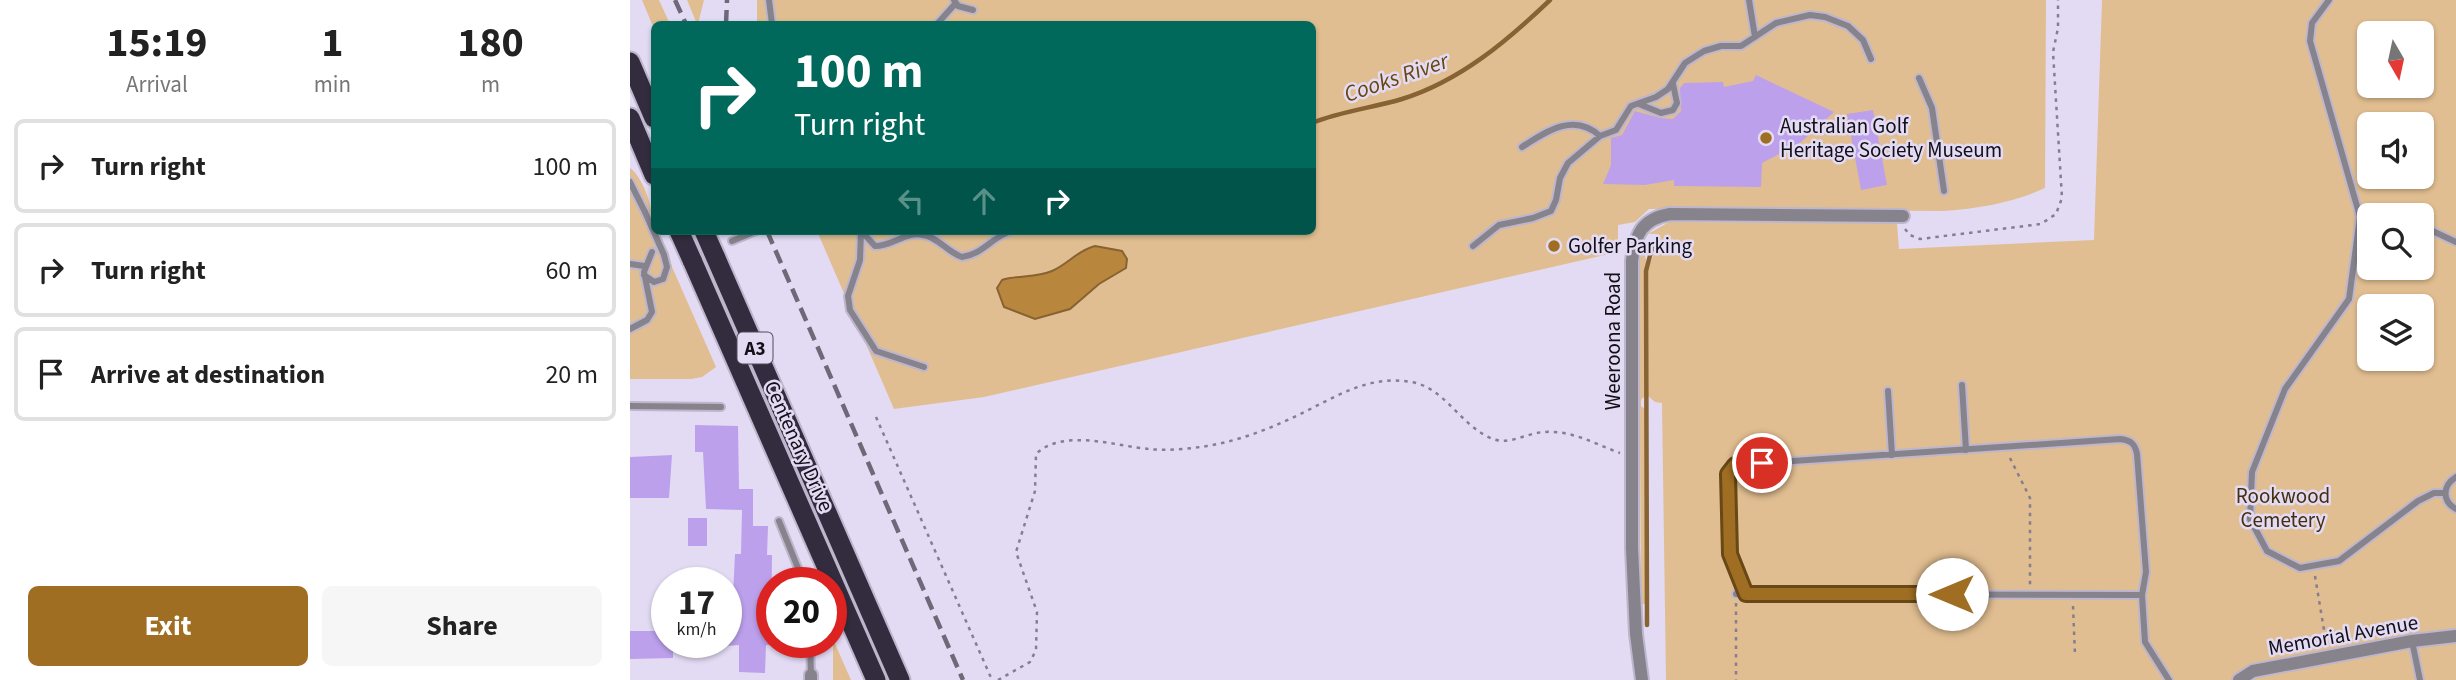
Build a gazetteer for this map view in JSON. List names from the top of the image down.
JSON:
{
  "streets": {
    "highway": ["A3", "Centenary Drive"],
    "street": ["Weeroona Road", "Memorial Avenue"]
  },
  "water": ["Cooks River"],
  "parks": ["Rookwood Cemetery"],
  "places": ["Australian Golf Heritage Society Museum", "Golfer Parking"],
  "north": "bottom",
  "page": {
    "eta": [
      "15:19",
      "Arrival",
      "1",
      "min",
      "180",
      "m"
    ],
    "turn": ["100 m", "Turn right"],
    "list": [
      {
        "name": "Turn right",
        "value": "100 m"
      },
      {
        "name": "Turn right",
        "value": "60 m"
      },
      {
        "name": "Arrive at destination",
        "value": "20 m"
      }
    ],
    "speed": "17 km/h",
    "limit": "20",
    "buttons": ["Exit", "Share"]
  }
}
